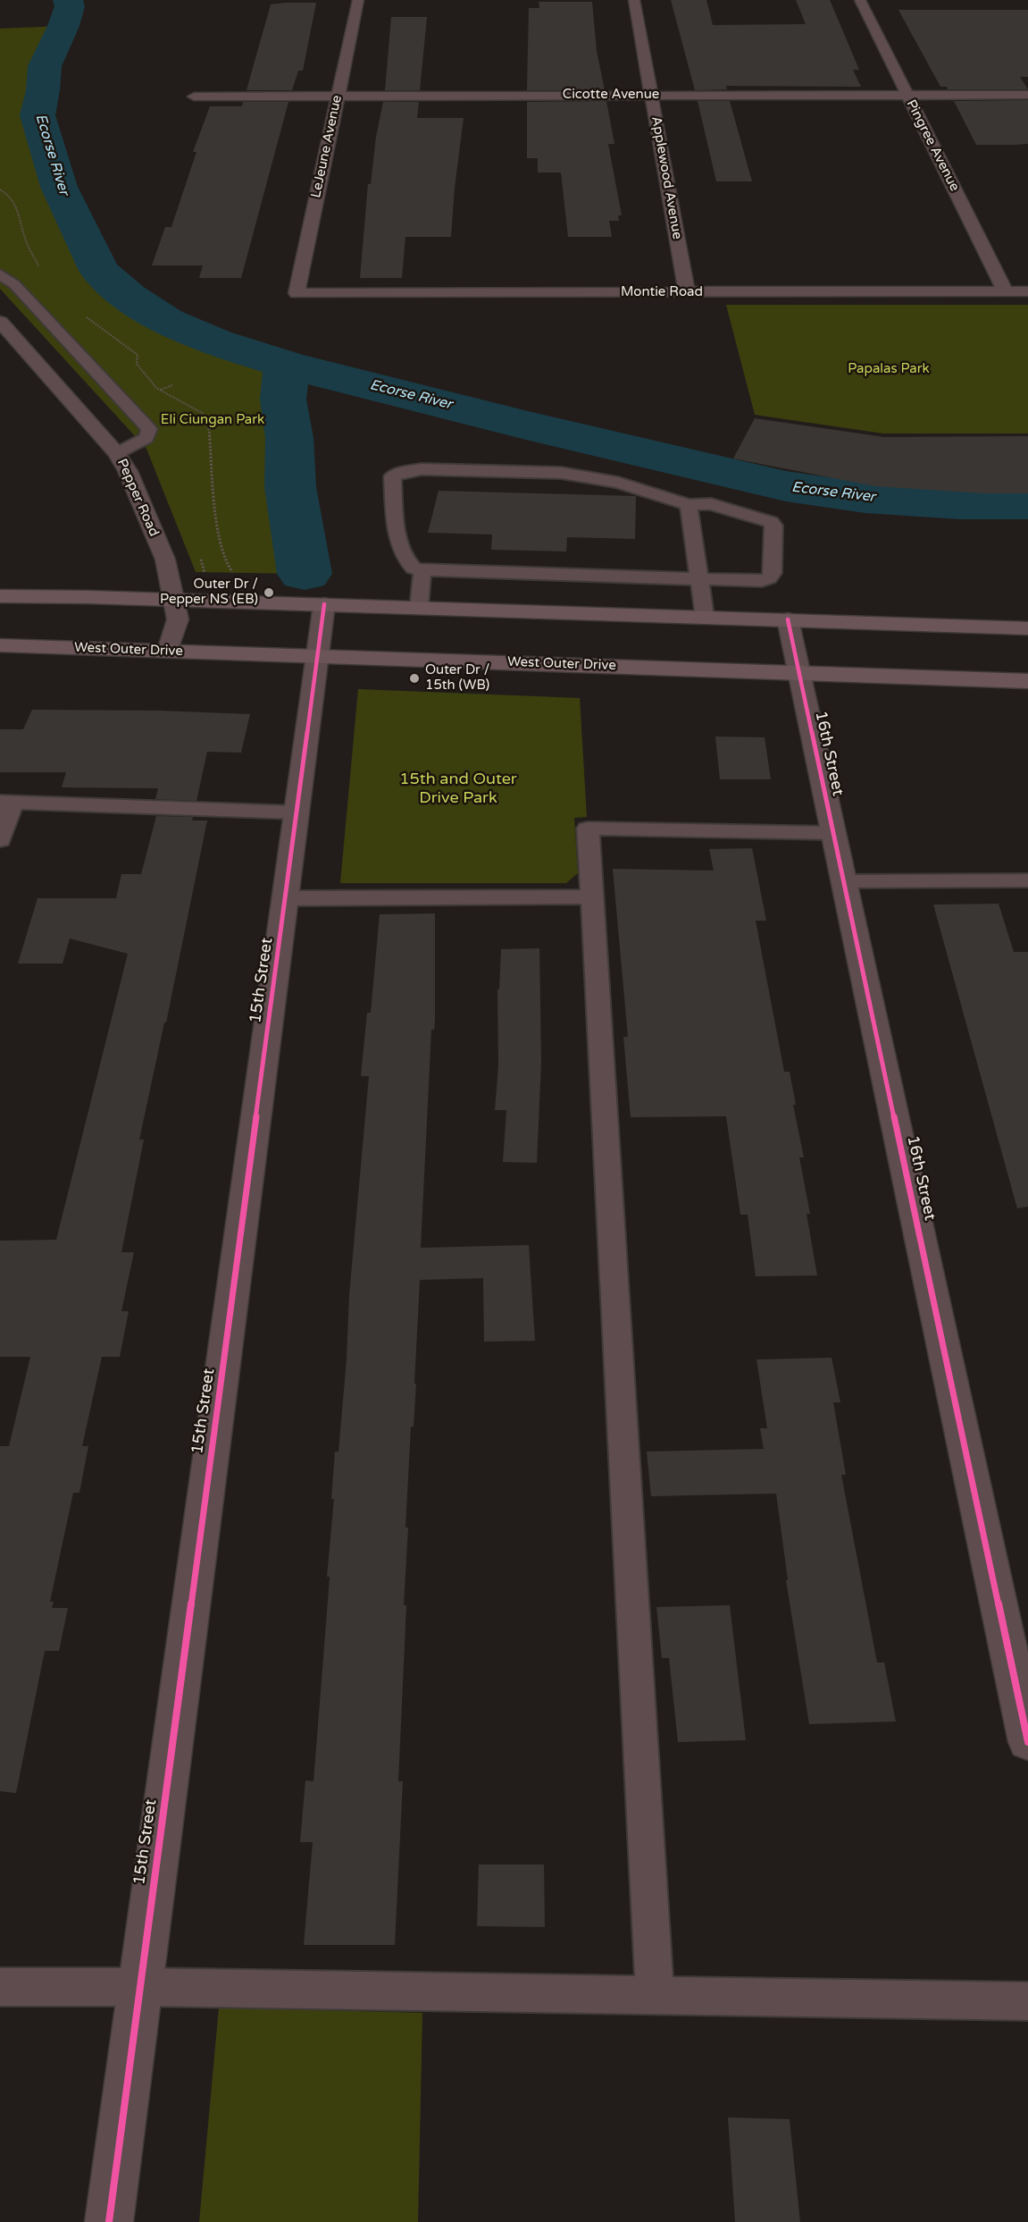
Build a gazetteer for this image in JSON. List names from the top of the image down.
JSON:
{
  "streets": {
    "main road": ["West Outer Drive"],
    "street": [
      "Cicotte Avenue",
      "Pingree Avenue",
      "LeJeune Avenue",
      "Applewood Avenue",
      "Montie Road",
      "Pepper Road",
      "16th Street",
      "15th Street"
    ]
  },
  "crossings": [
    ["Cicotte Avenue", "Pingree Avenue"],
    ["Cicotte Avenue", "LeJeune Avenue"],
    ["Cicotte Avenue", "Applewood Avenue"],
    ["Pingree Avenue", "Montie Road"],
    ["LeJeune Avenue", "Montie Road"],
    ["Applewood Avenue", "Montie Road"],
    ["Pepper Road", "West Outer Drive"],
    ["West Outer Drive", "16th Street"],
    ["West Outer Drive", "15th Street"]
  ],
  "water": ["Ecorse River"],
  "parks": ["Papalas Park", "Eli Ciungan Park", "15th and Outer Drive Park"],
  "places": ["Outer Dr / Pepper NS (EB)", "Outer Dr / 15th (WB)"]
}
